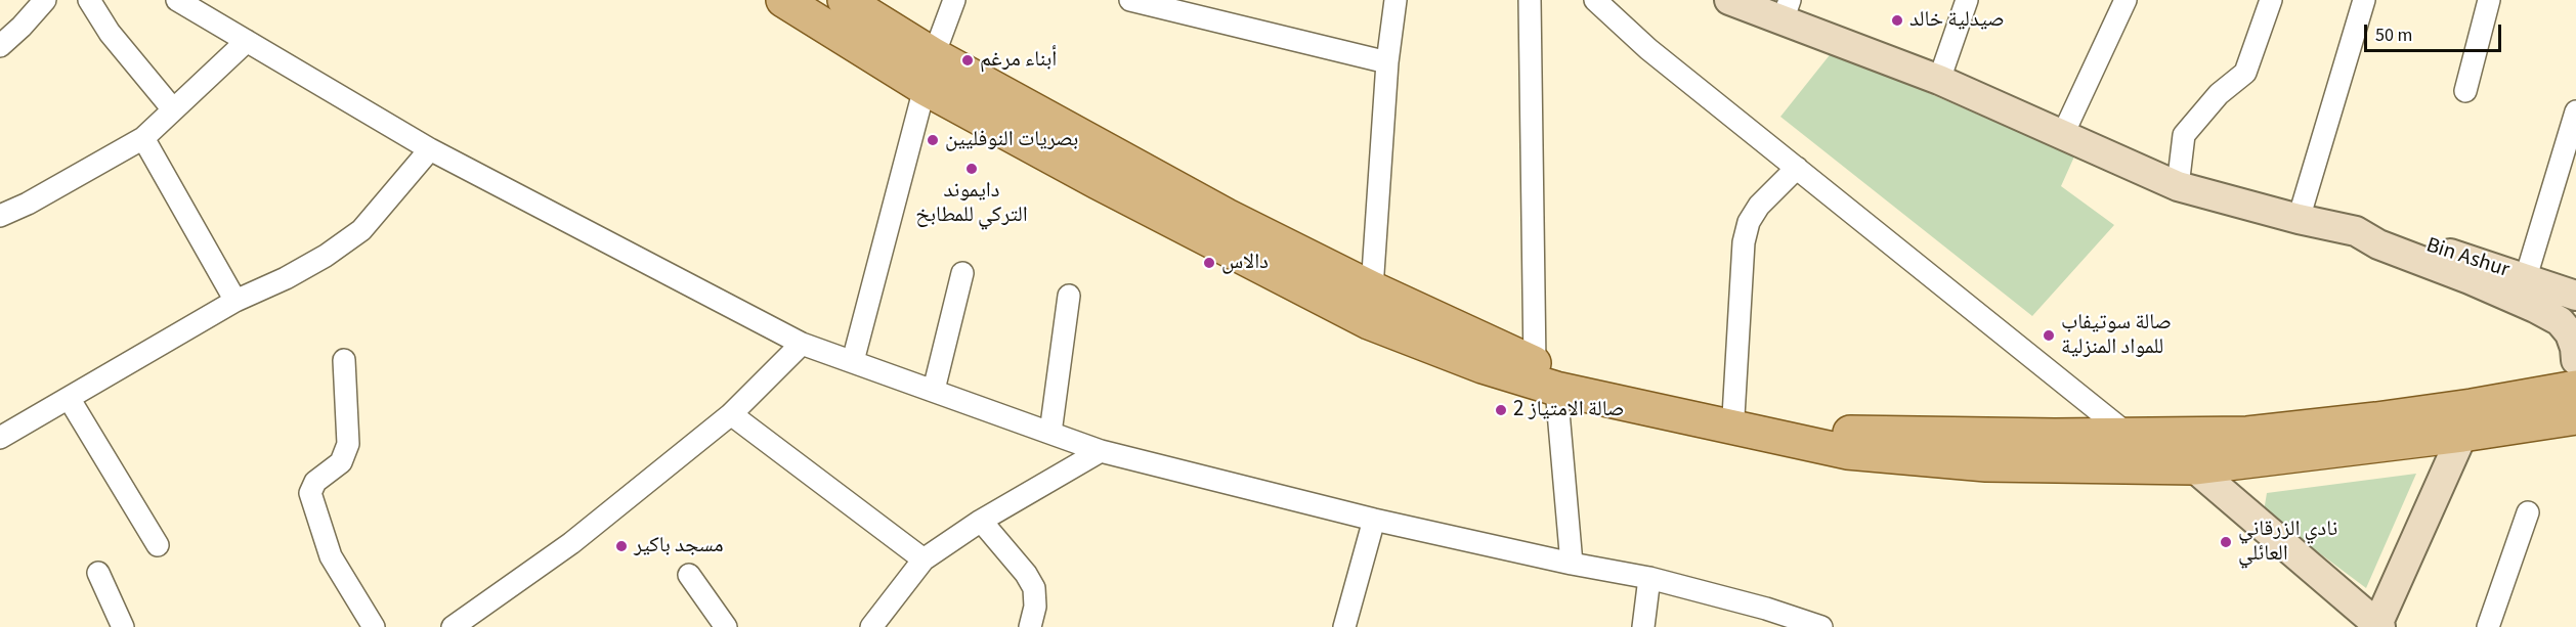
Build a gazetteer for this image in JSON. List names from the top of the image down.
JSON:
{
  "streets": {
    "street": ["Bin Ashur"]
  },
  "places": [
    "صيدلية خالد",
    "أبناء مرغم",
    "بصريات النوفليين",
    "دايموند التركي للمطابخ",
    "دالاس",
    "صالة سوتيفاب للمواد المنزلية",
    "صالة الامتياز 2",
    "نادي الزرقاني العائلي",
    "مسجد باكير"
  ],
  "scale_bar": "50 m"
}
